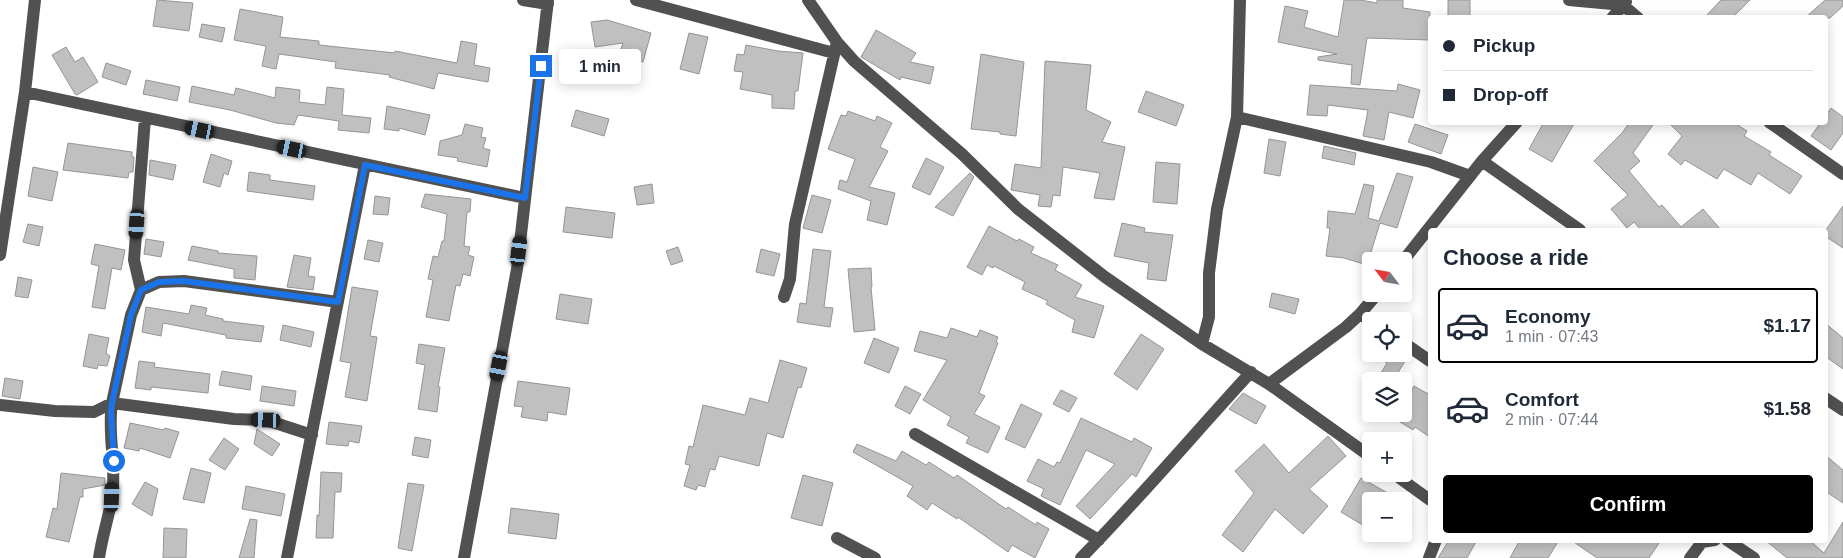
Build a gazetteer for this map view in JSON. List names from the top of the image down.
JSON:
{
  "north": "top left",
  "page": {
    "banner": ["Pickup", "Drop-off"],
    "bubble": "1 min",
    "heading": "Choose a ride",
    "map_buttons": ["+", "−"],
    "list": [
      {
        "name": "Economy",
        "note": "1 min · 07:43",
        "value": "$1.17"
      },
      {
        "name": "Comfort",
        "note": "2 min · 07:44",
        "value": "$1.58"
      }
    ],
    "buttons": "Confirm"
  }
}
